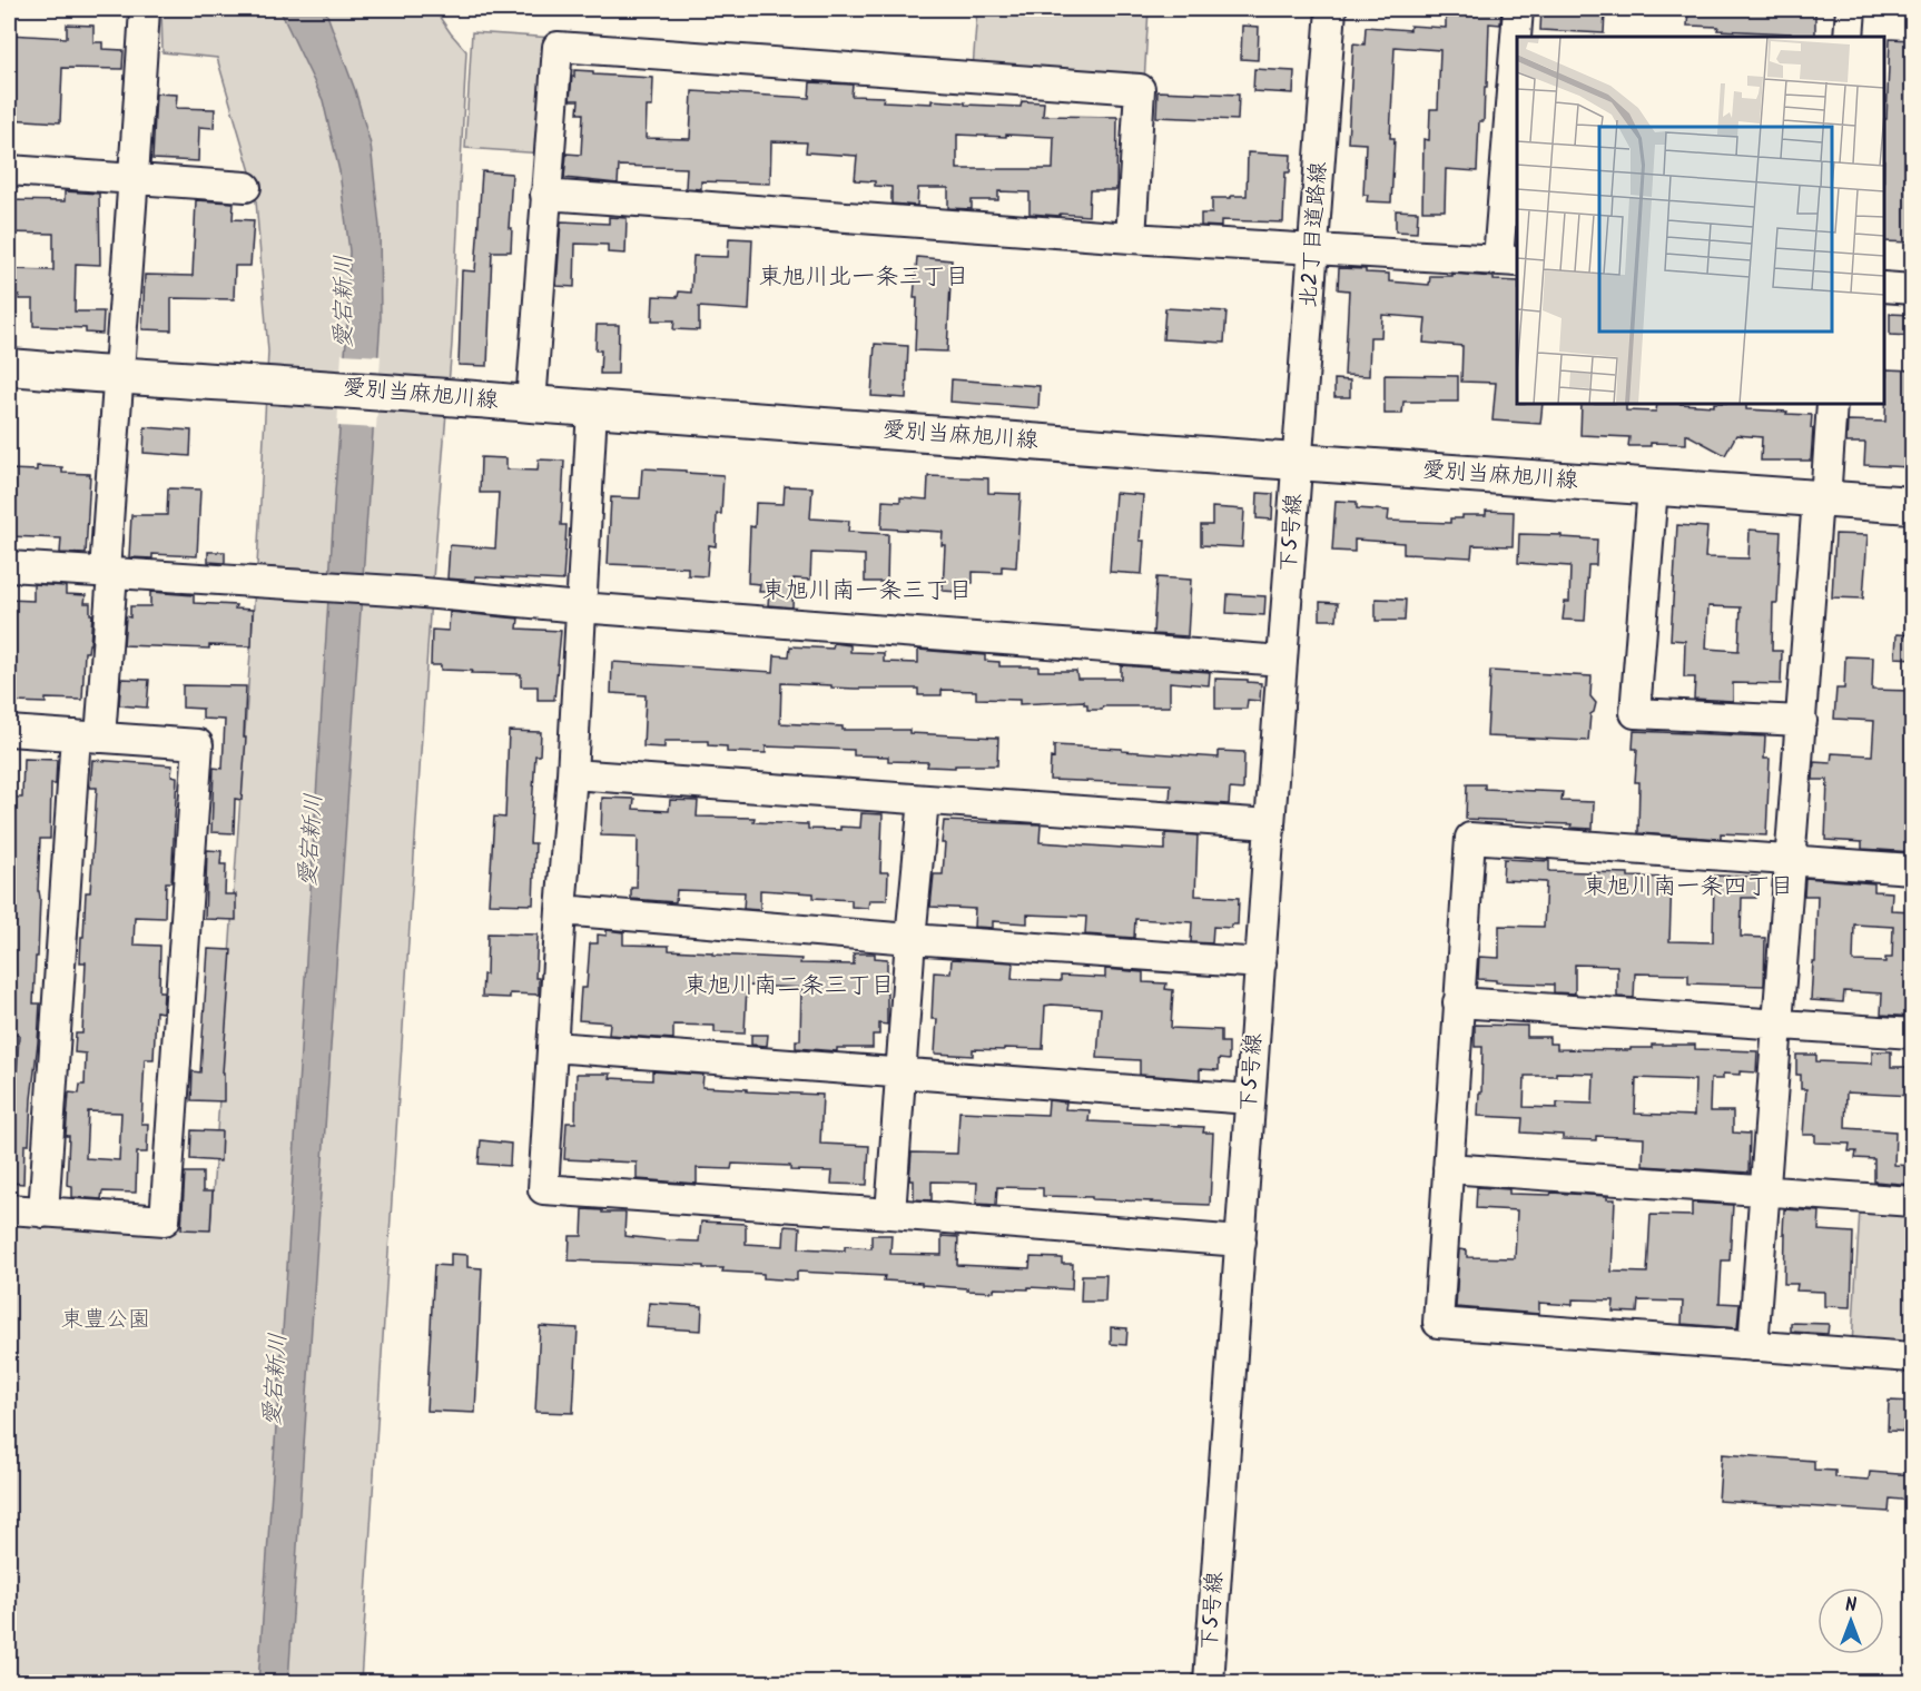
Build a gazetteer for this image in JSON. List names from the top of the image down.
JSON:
{
  "streets": {
    "main road": ["愛別当麻旭川線"],
    "street": ["北2丁目道路線", "下5号線"]
  },
  "crossings": [
    ["北2丁目道路線", "愛別当麻旭川線"],
    ["北2丁目道路線", "下5号線"],
    ["愛別当麻旭川線", "下5号線"]
  ],
  "districts": [
    "東旭川北一条三丁目",
    "東旭川南一条三丁目",
    "東旭川南一条四丁目",
    "東旭川南二条三丁目"
  ],
  "water": ["愛宕新川"],
  "parks": ["東豊公園"],
  "north": "top"
}
